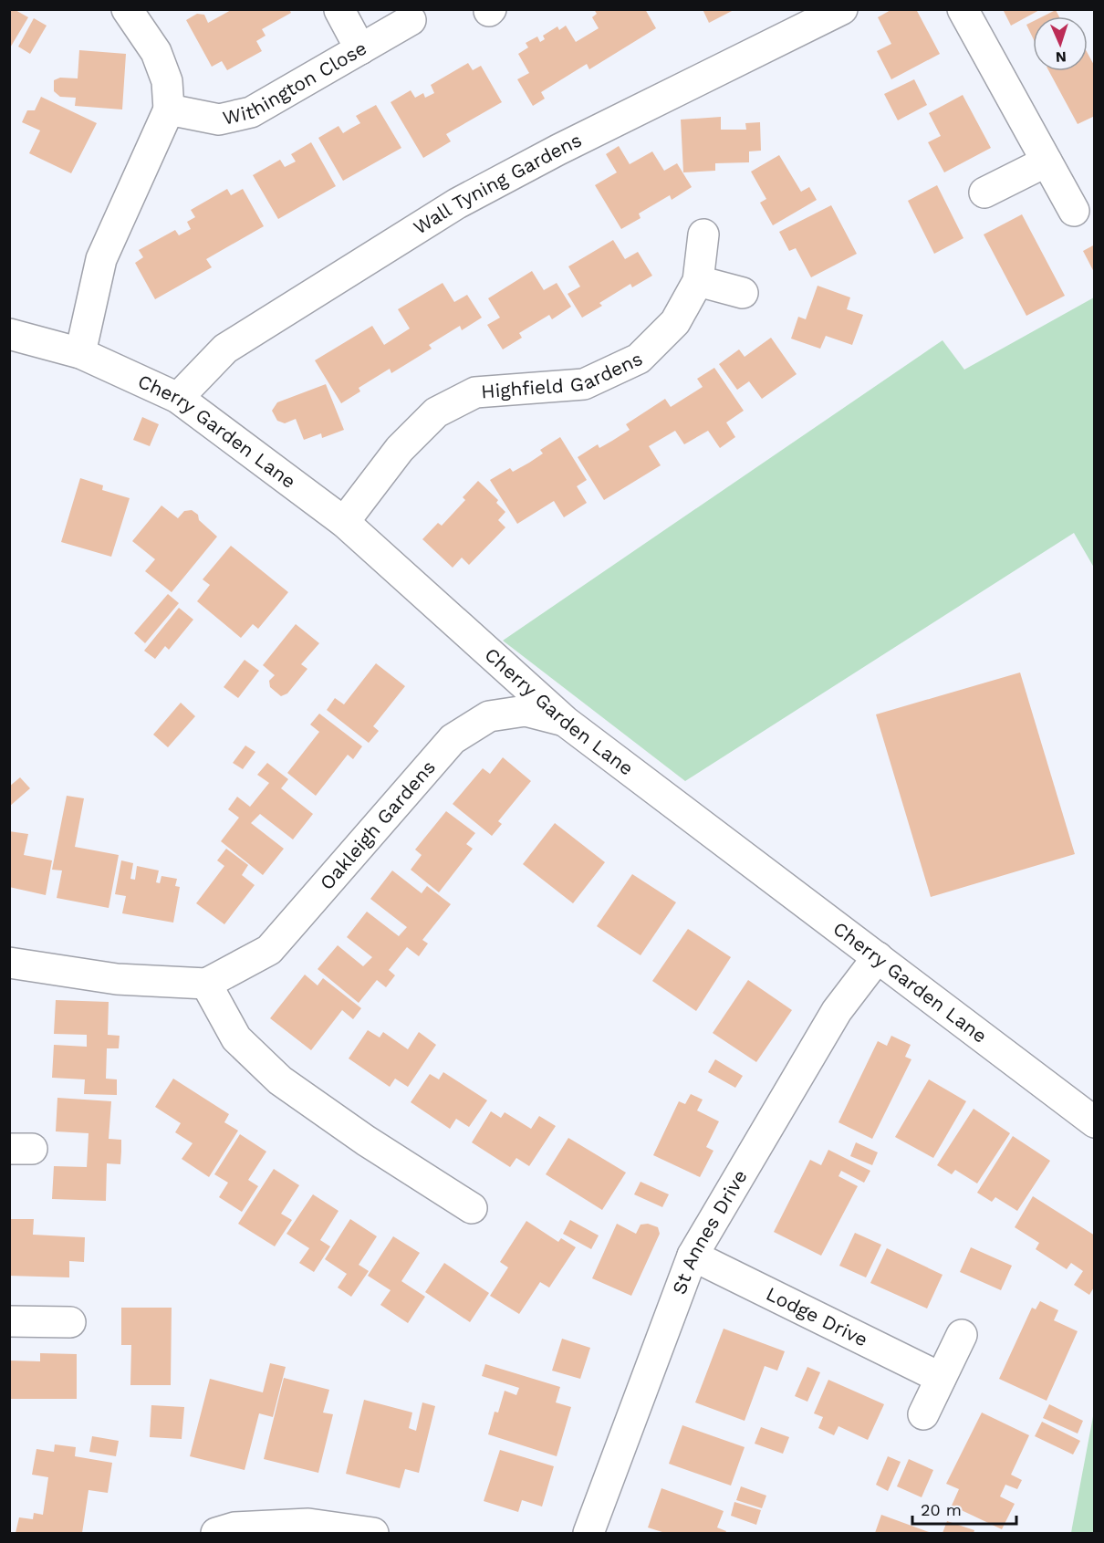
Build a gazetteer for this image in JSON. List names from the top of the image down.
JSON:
{
  "streets": {
    "street": [
      "Withington Close",
      "Wall Tyning Gardens",
      "Highfield Gardens",
      "Cherry Garden Lane",
      "Oakleigh Gardens",
      "St Annes Drive",
      "Lodge Drive"
    ]
  },
  "crossings": [
    ["Wall Tyning Gardens", "Cherry Garden Lane"],
    ["Highfield Gardens", "Cherry Garden Lane"],
    ["Cherry Garden Lane", "Oakleigh Gardens"],
    ["Cherry Garden Lane", "St Annes Drive"],
    ["St Annes Drive", "Lodge Drive"]
  ],
  "scale_bar": "20 m",
  "north": "bottom"
}
